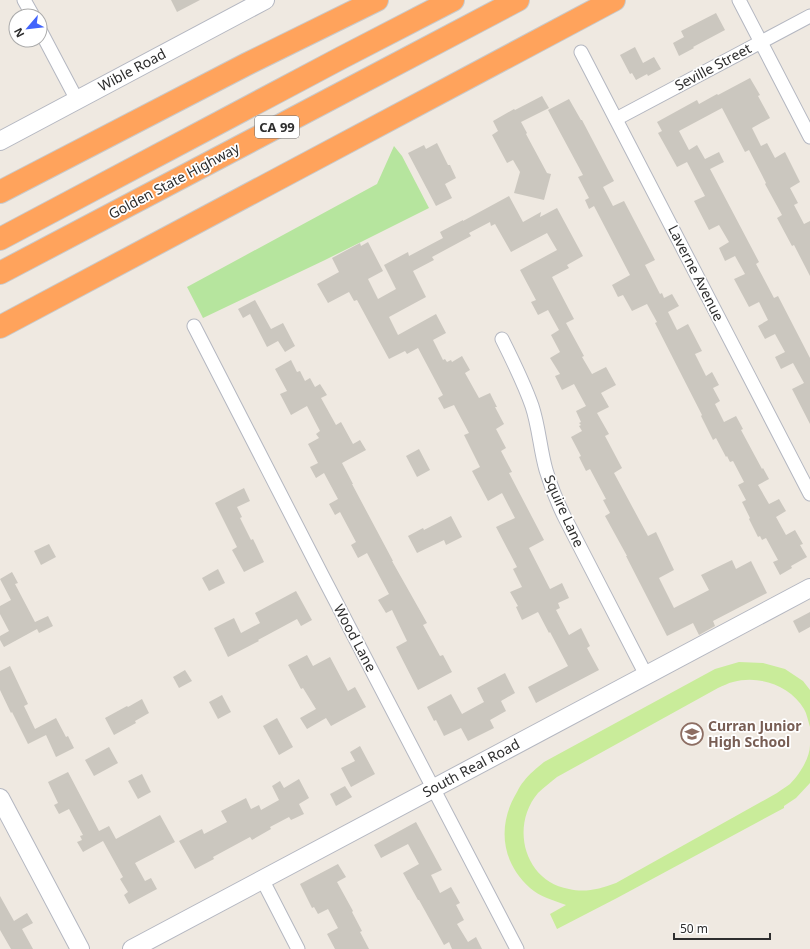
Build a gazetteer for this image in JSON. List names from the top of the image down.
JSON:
{
  "streets": {
    "highway": ["CA 99", "Golden State Highway"],
    "street": [
      "Seville Street",
      "Wible Road",
      "Laverne Avenue",
      "Squire Lane",
      "Wood Lane",
      "South Real Road"
    ]
  },
  "crossings": [
    ["Seville Street", "Laverne Avenue"],
    ["Squire Lane", "South Real Road"],
    ["Wood Lane", "South Real Road"]
  ],
  "places": {
    "school or university": ["Curran Junior High School"]
  },
  "scale_bar": "50 m",
  "north": "bottom left"
}
